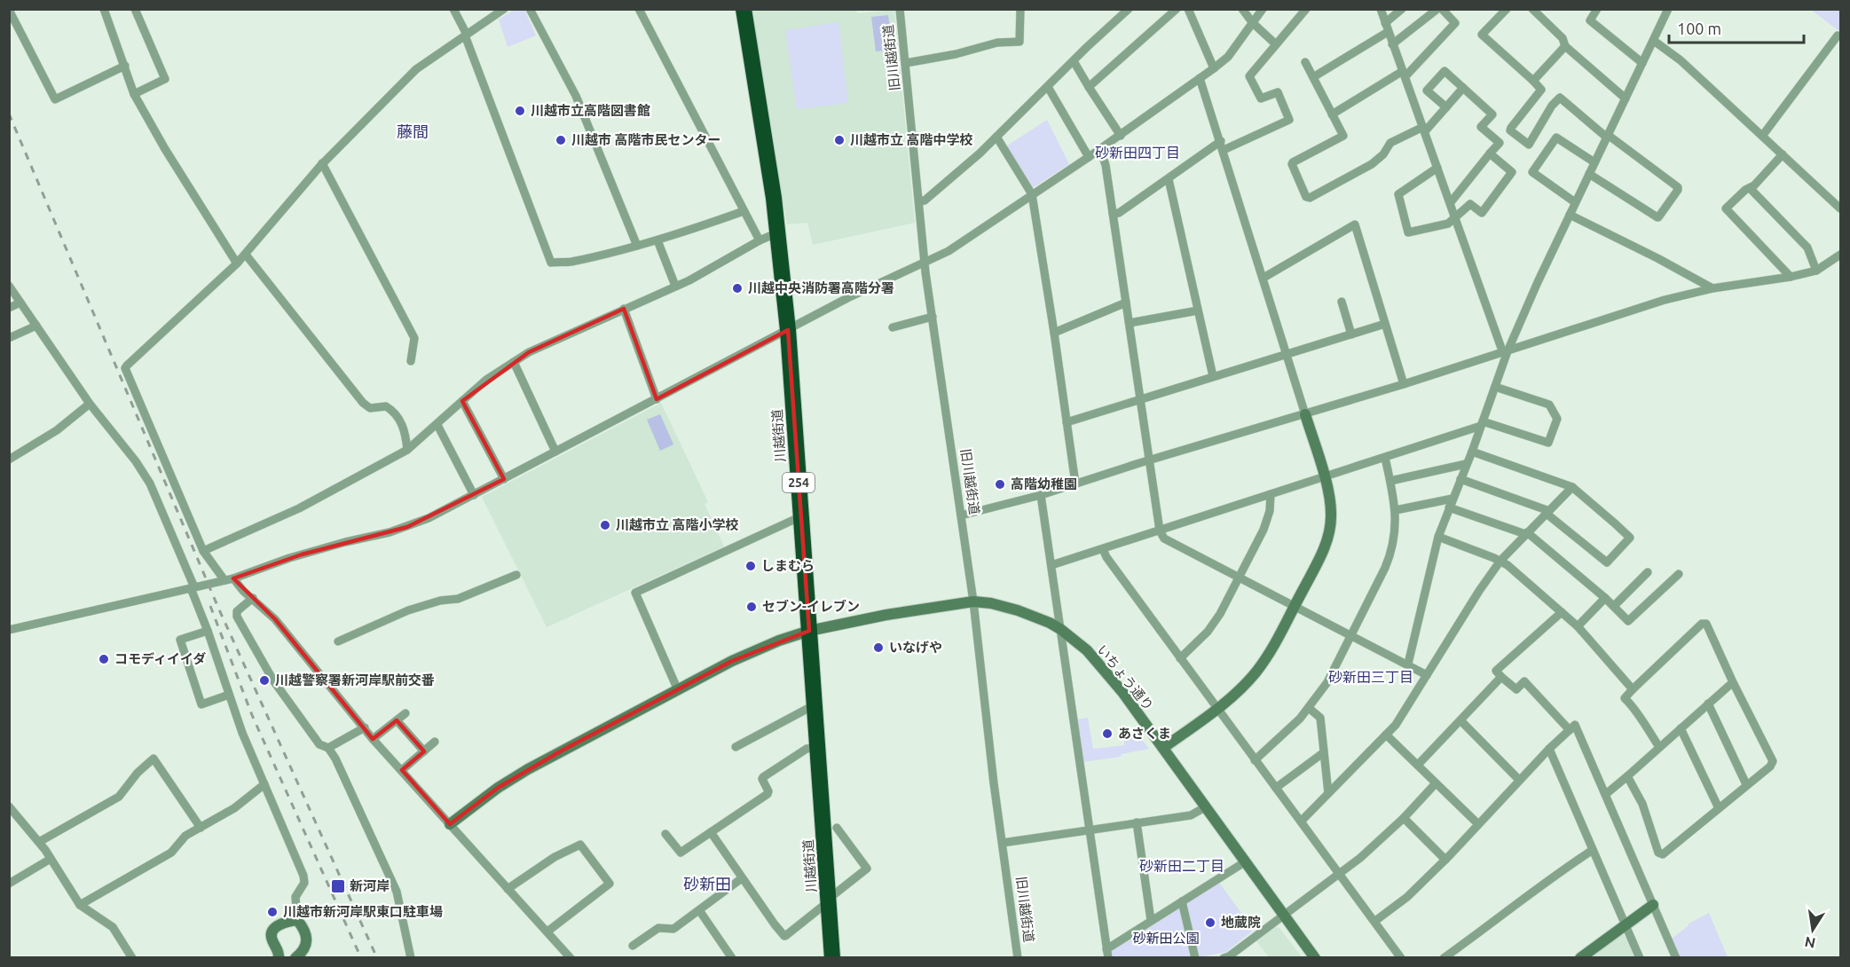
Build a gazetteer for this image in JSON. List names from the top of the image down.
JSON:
{
  "streets": {
    "highway": ["川越街道", "254"],
    "street": ["旧川越街道", "いちょう通り"]
  },
  "crossings": [
    ["旧川越街道", "いちょう通り"],
    ["川越街道", "いちょう通り"]
  ],
  "districts": [
    "藤間",
    "砂新田四丁目",
    "砂新田三丁目",
    "砂新田二丁目",
    "砂新田"
  ],
  "parks": ["砂新田公園"],
  "places": {
    "other": [
      "川越市立高階図書館",
      "川越市 高階市民センター",
      "川越市立 高階中学校",
      "川越中央消防署高階分署",
      "高階幼稚園",
      "川越市立 高階小学校",
      "しまむら",
      "セブン-イレブン",
      "いなげや",
      "コモディイイダ",
      "川越警察署新河岸駅前交番",
      "あさくま",
      "川越市新河岸駅東口駐車場",
      "地蔵院"
    ],
    "transit": ["新河岸"]
  },
  "scale_bar": "100 m",
  "north": "bottom"
}
